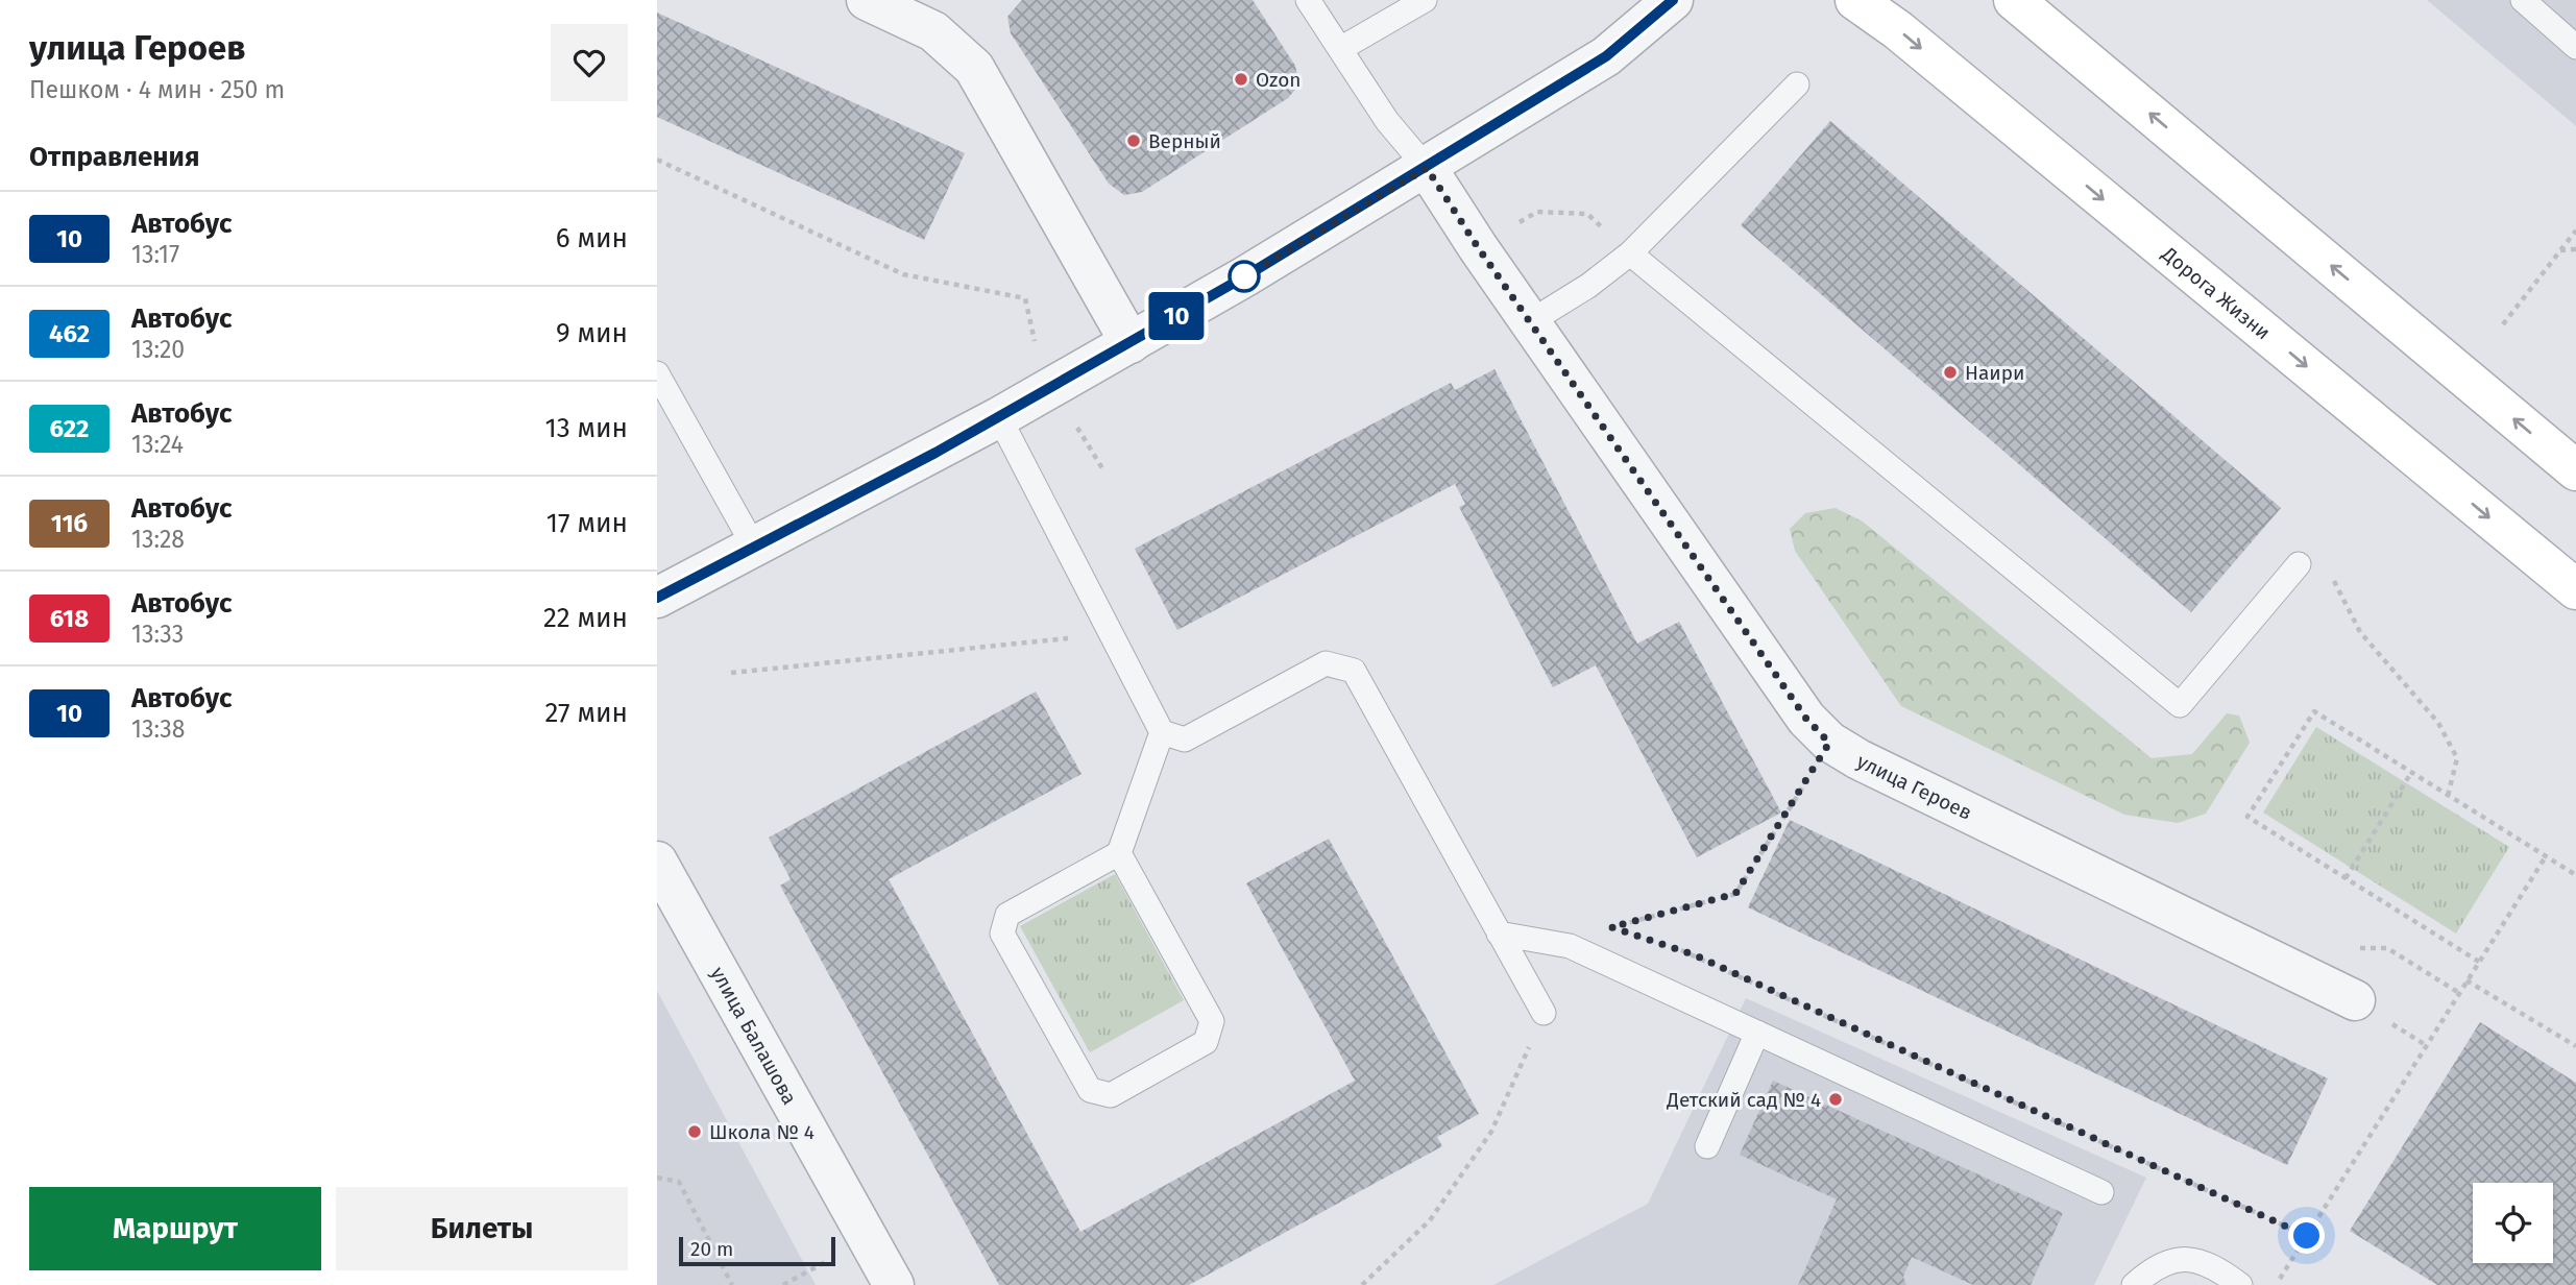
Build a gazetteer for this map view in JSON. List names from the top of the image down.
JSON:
{
  "streets": {
    "main road": ["Дорога Жизни"],
    "street": ["улица Героев", "улица Балашова"]
  },
  "places": [
    "Ozon",
    "Верный",
    "Наири",
    "Детский сад № 4",
    "Школа № 4"
  ],
  "lines": ["bus line 10"],
  "scale_bar": "20 m",
  "page": {
    "heading": [
      ["улица Героев", "Пешком · 4 мин · 250 m"],
      "Отправления"
    ],
    "on_map": "10",
    "list": [
      {
        "mark": "10",
        "name": "Автобус",
        "note": "13:17",
        "value": "6 мин"
      },
      {
        "mark": "462",
        "name": "Автобус",
        "note": "13:20",
        "value": "9 мин"
      },
      {
        "mark": "622",
        "name": "Автобус",
        "note": "13:24",
        "value": "13 мин"
      },
      {
        "mark": "11б",
        "name": "Автобус",
        "note": "13:28",
        "value": "17 мин"
      },
      {
        "mark": "618",
        "name": "Автобус",
        "note": "13:33",
        "value": "22 мин"
      },
      {
        "mark": "10",
        "name": "Автобус",
        "note": "13:38",
        "value": "27 мин"
      }
    ],
    "buttons": ["Маршрут", "Билеты"],
    "scale": "20 m"
  }
}
